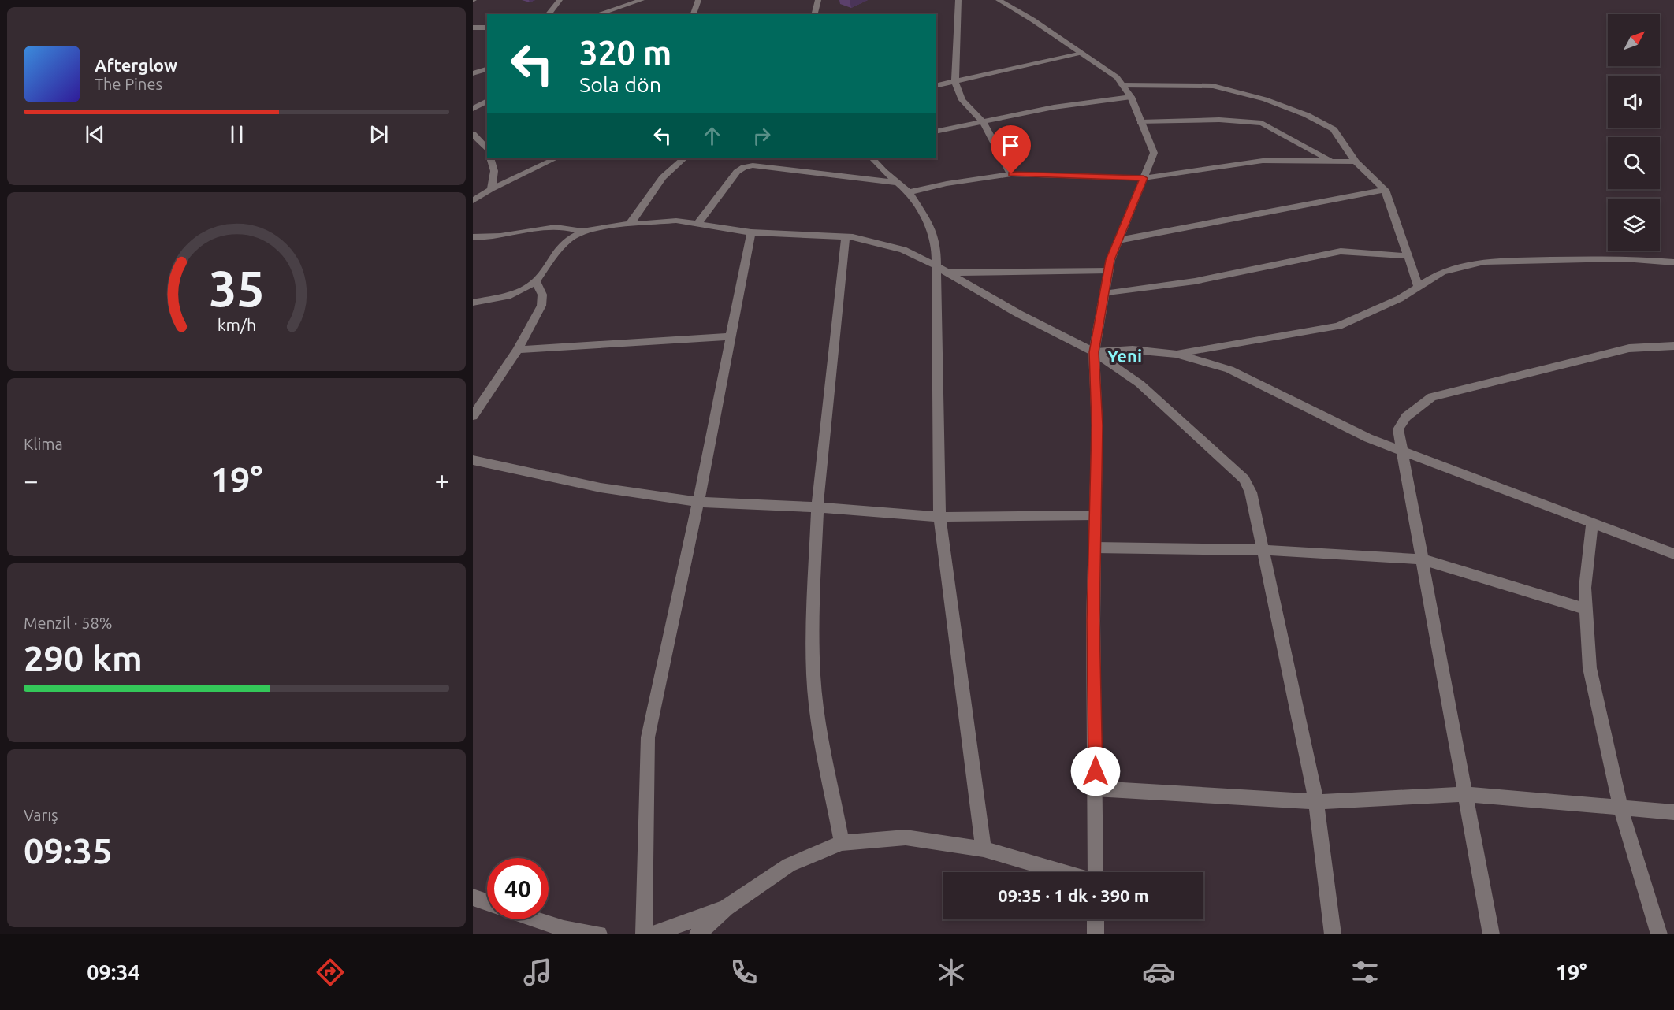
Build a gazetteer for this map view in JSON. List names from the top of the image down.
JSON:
{
  "districts": ["Yeni"],
  "north": "top right",
  "page": {
    "turn": ["320 m", "Sola dön"],
    "song": ["Afterglow", "The Pines"],
    "tile": [
      "Klima",
      ["Menzil · 58%", "290 km"],
      ["Varış", "09:35"]
    ],
    "heat": ["−", "19°", "+"],
    "limit": "40",
    "trip": "09:35 · 1 dk · 390 m",
    "tabs": ["09:34", "19°"],
    "gauge": ["35", "km/h"]
  }
}
